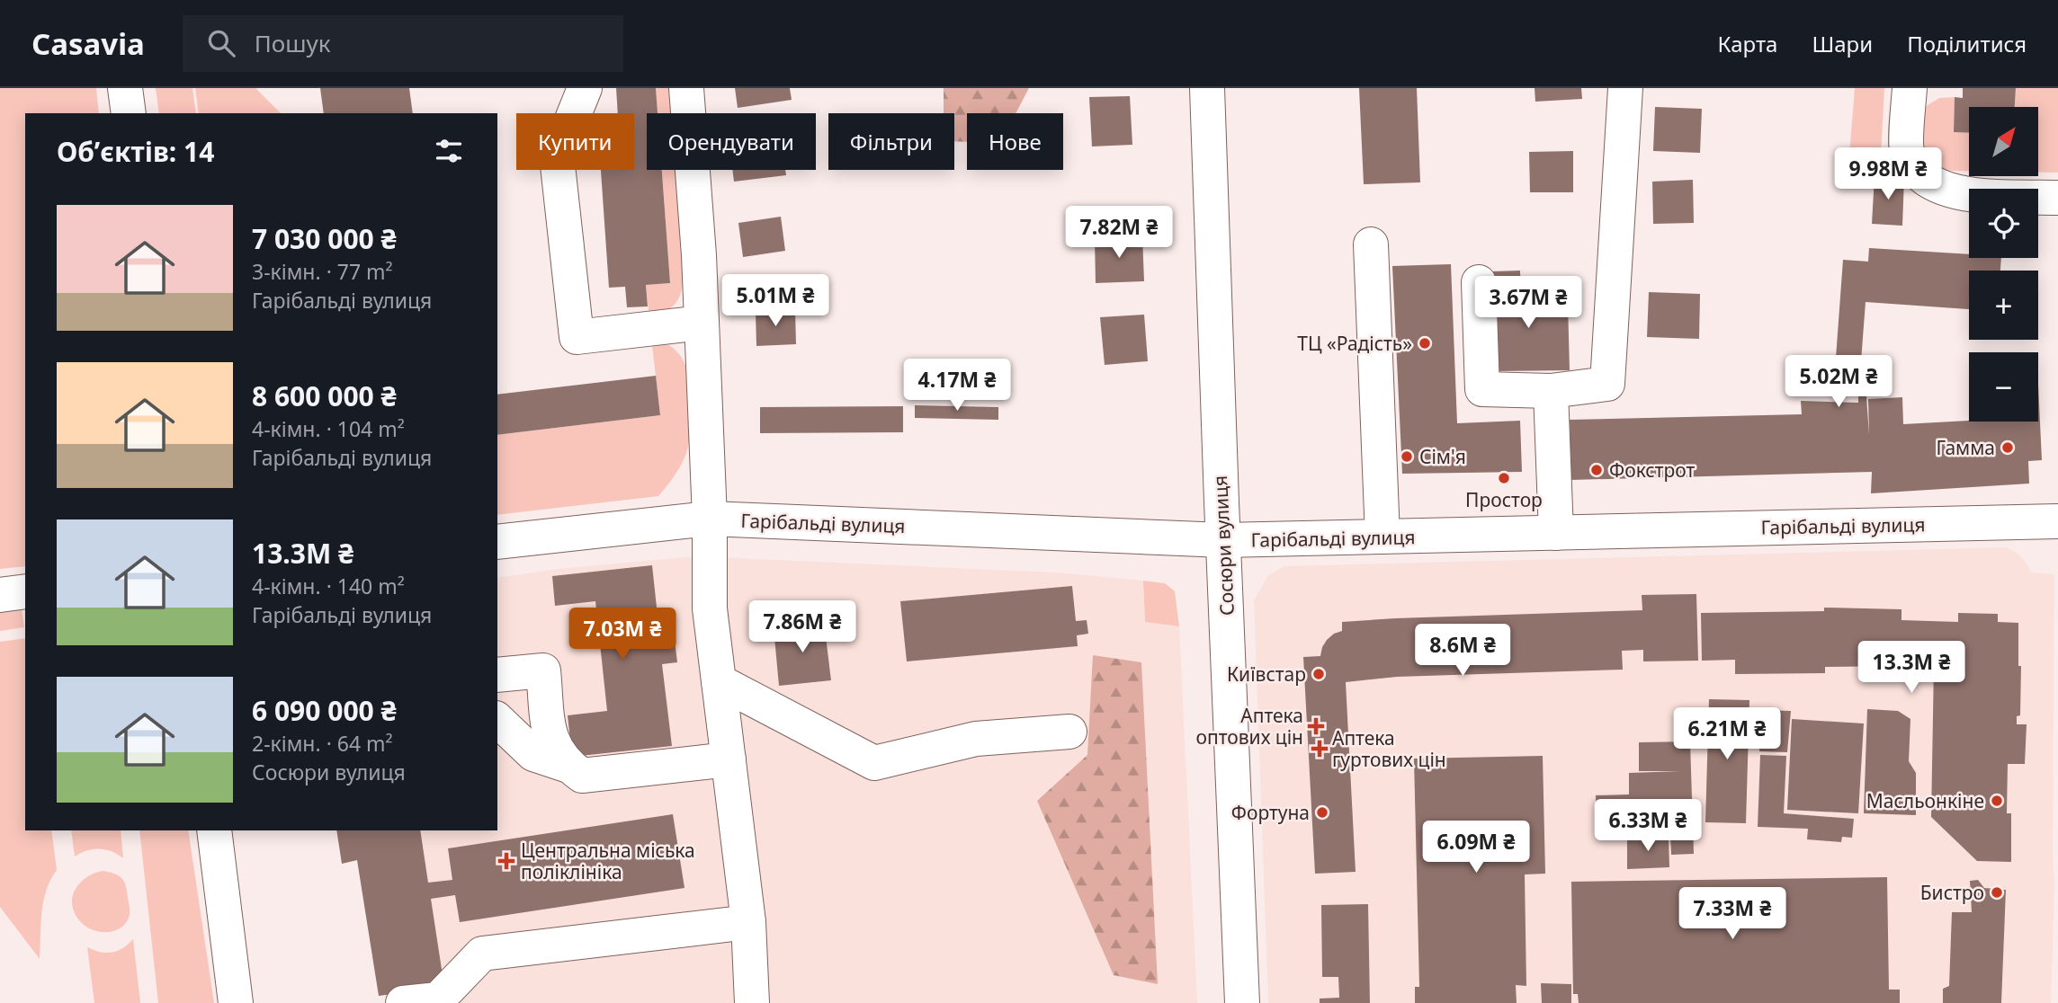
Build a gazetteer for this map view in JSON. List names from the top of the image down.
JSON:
{
  "streets": {
    "main road": ["Гарібальді вулиця", "Сосюри вулиця"]
  },
  "crossings": [
    ["Гарібальді вулиця", "Сосюри вулиця"]
  ],
  "places": {
    "other": [
      "ТЦ «Радість»",
      "Гамма",
      "Сім'я",
      "Фокстрот",
      "Простор",
      "Київстар",
      "Масльонкіне",
      "Фортуна",
      "Бистро"
    ],
    "health": ["Аптека оптових цін", "Аптека гуртових цін", "Центральна міська полiклiнiка"]
  },
  "north": "top right",
  "page": {
    "header": "Casavia",
    "search": "Пошук",
    "nav": ["Карта", "Шари", "Поділитися"],
    "map_buttons": ["+", "−"],
    "chip": [
      "Купити",
      "Орендувати",
      "Фільтри",
      "Нове"
    ],
    "heading": "Об’єктів: 14",
    "price": [
      "9.98M ₴",
      "7.82M ₴",
      "5.01M ₴",
      "3.67M ₴",
      "5.02M ₴",
      "4.17M ₴",
      "7.86M ₴",
      "7.03M ₴",
      "8.6M ₴",
      "13.3M ₴",
      "6.21M ₴",
      "6.33M ₴",
      "6.09M ₴",
      "7.33M ₴"
    ],
    "list": [
      {
        "name": "7 030 000 ₴",
        "note": "3-кімн. · 77 m² · Гарібальді вулиця"
      },
      {
        "name": "8 600 000 ₴",
        "note": "4-кімн. · 104 m² · Гарібальді вулиця"
      },
      {
        "name": "13.3M ₴",
        "note": "4-кімн. · 140 m² · Гарібальді вулиця"
      },
      {
        "name": "6 090 000 ₴",
        "note": "2-кімн. · 64 m² · Сосюри вулиця"
      }
    ]
  }
}
